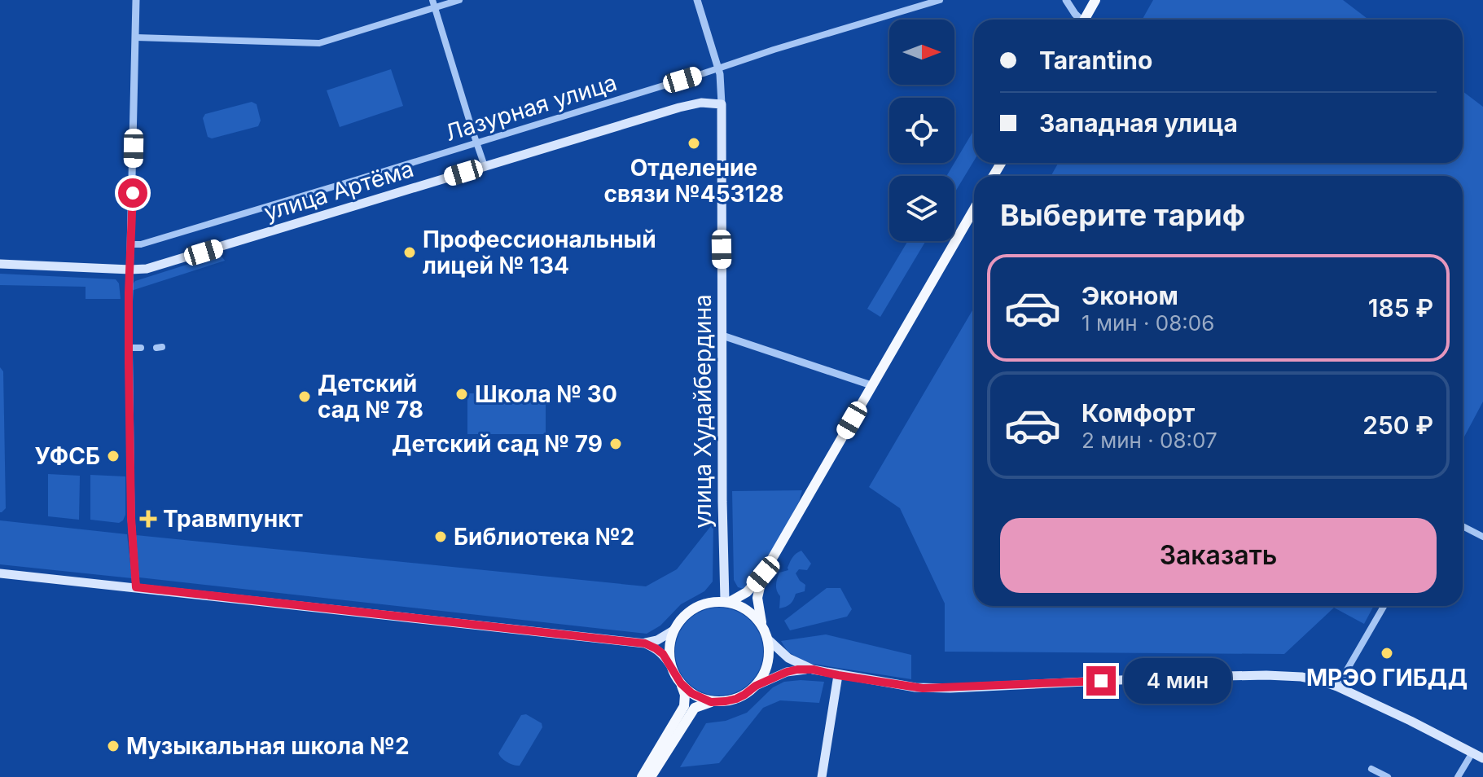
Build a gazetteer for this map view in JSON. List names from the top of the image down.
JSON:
{
  "streets": {
    "main road": ["улица Артёма", "улица Худайбердина"],
    "street": ["Лазурная улица"]
  },
  "crossings": [
    ["улица Артёма", "улица Худайбердина"]
  ],
  "places": {
    "other": [
      "Отделение связи №453128",
      "Профессиональный лицей № 134",
      "Школа № 30",
      "Детский сад № 78",
      "Детский сад № 79",
      "УФСБ",
      "Библиотека №2",
      "МРЭО ГИБДД",
      "Музыкальная школа №2"
    ],
    "health": ["Травмпункт"]
  },
  "north": "right",
  "page": {
    "banner": ["Tarantino", "Западная улица"],
    "heading": "Выберите тариф",
    "list": [
      {
        "name": "Эконом",
        "note": "1 мин · 08:06",
        "value": "185 ₽"
      },
      {
        "name": "Комфорт",
        "note": "2 мин · 08:07",
        "value": "250 ₽"
      }
    ],
    "buttons": "Заказать",
    "bubble": "4 мин"
  }
}
